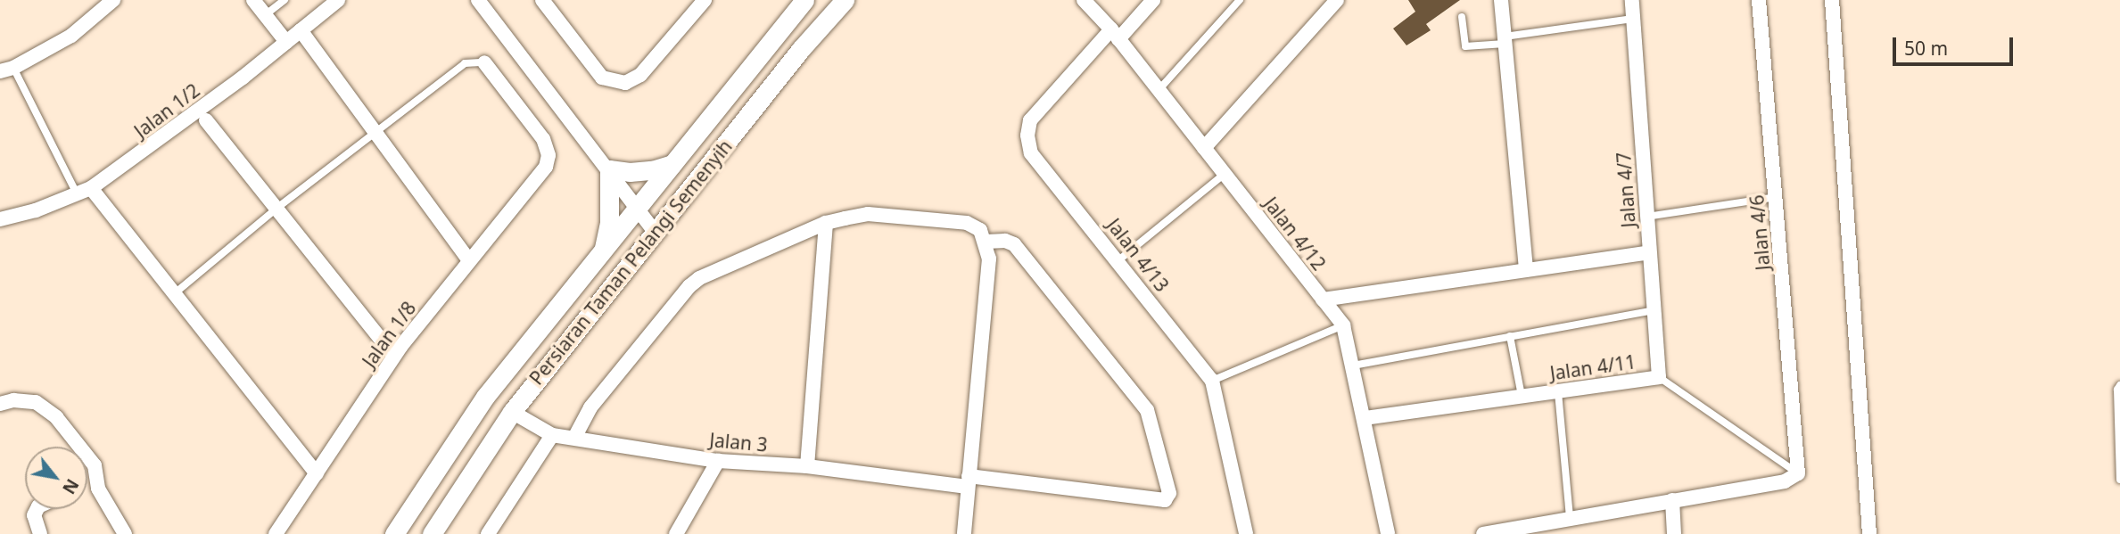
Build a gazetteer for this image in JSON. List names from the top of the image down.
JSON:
{
  "streets": {
    "street": [
      "Jalan 1/2",
      "Jalan 4/7",
      "Jalan 4/6",
      "Jalan 4/12",
      "Jalan 4/13",
      "Persiaran Taman Pelangi Semenyih",
      "Jalan 1/8",
      "Jalan 4/11",
      "Jalan 3"
    ]
  },
  "crossings": [
    ["Jalan 4/7", "Jalan 4/11"],
    ["Jalan 4/6", "Jalan 4/11"],
    ["Jalan 4/12", "Jalan 4/13"],
    ["Jalan 4/12", "Jalan 4/11"],
    ["Persiaran Taman Pelangi Semenyih", "Jalan 3"]
  ],
  "scale_bar": "50 m",
  "north": "bottom right"
}
